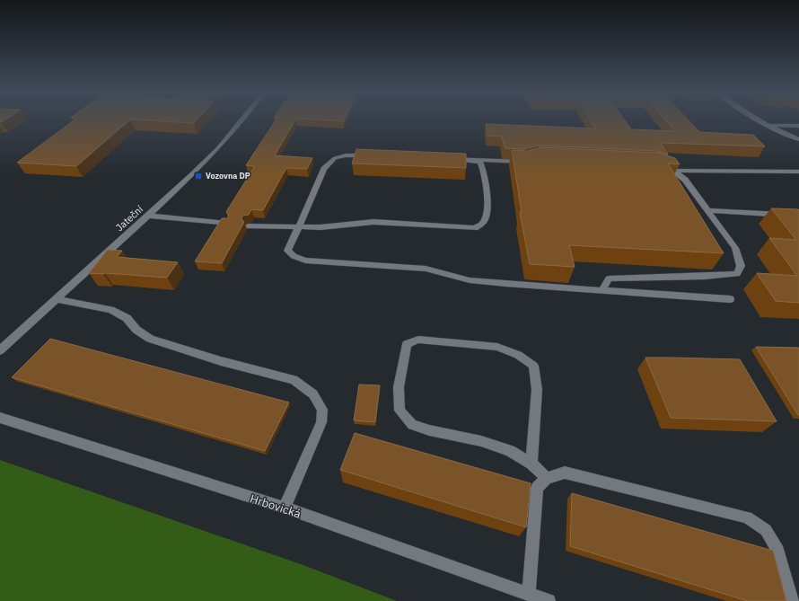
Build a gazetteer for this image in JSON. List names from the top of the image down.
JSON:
{
  "streets": {
    "street": ["Jateční", "Hrbovická"]
  },
  "places": {
    "transit": ["Vozovna DP"]
  }
}
